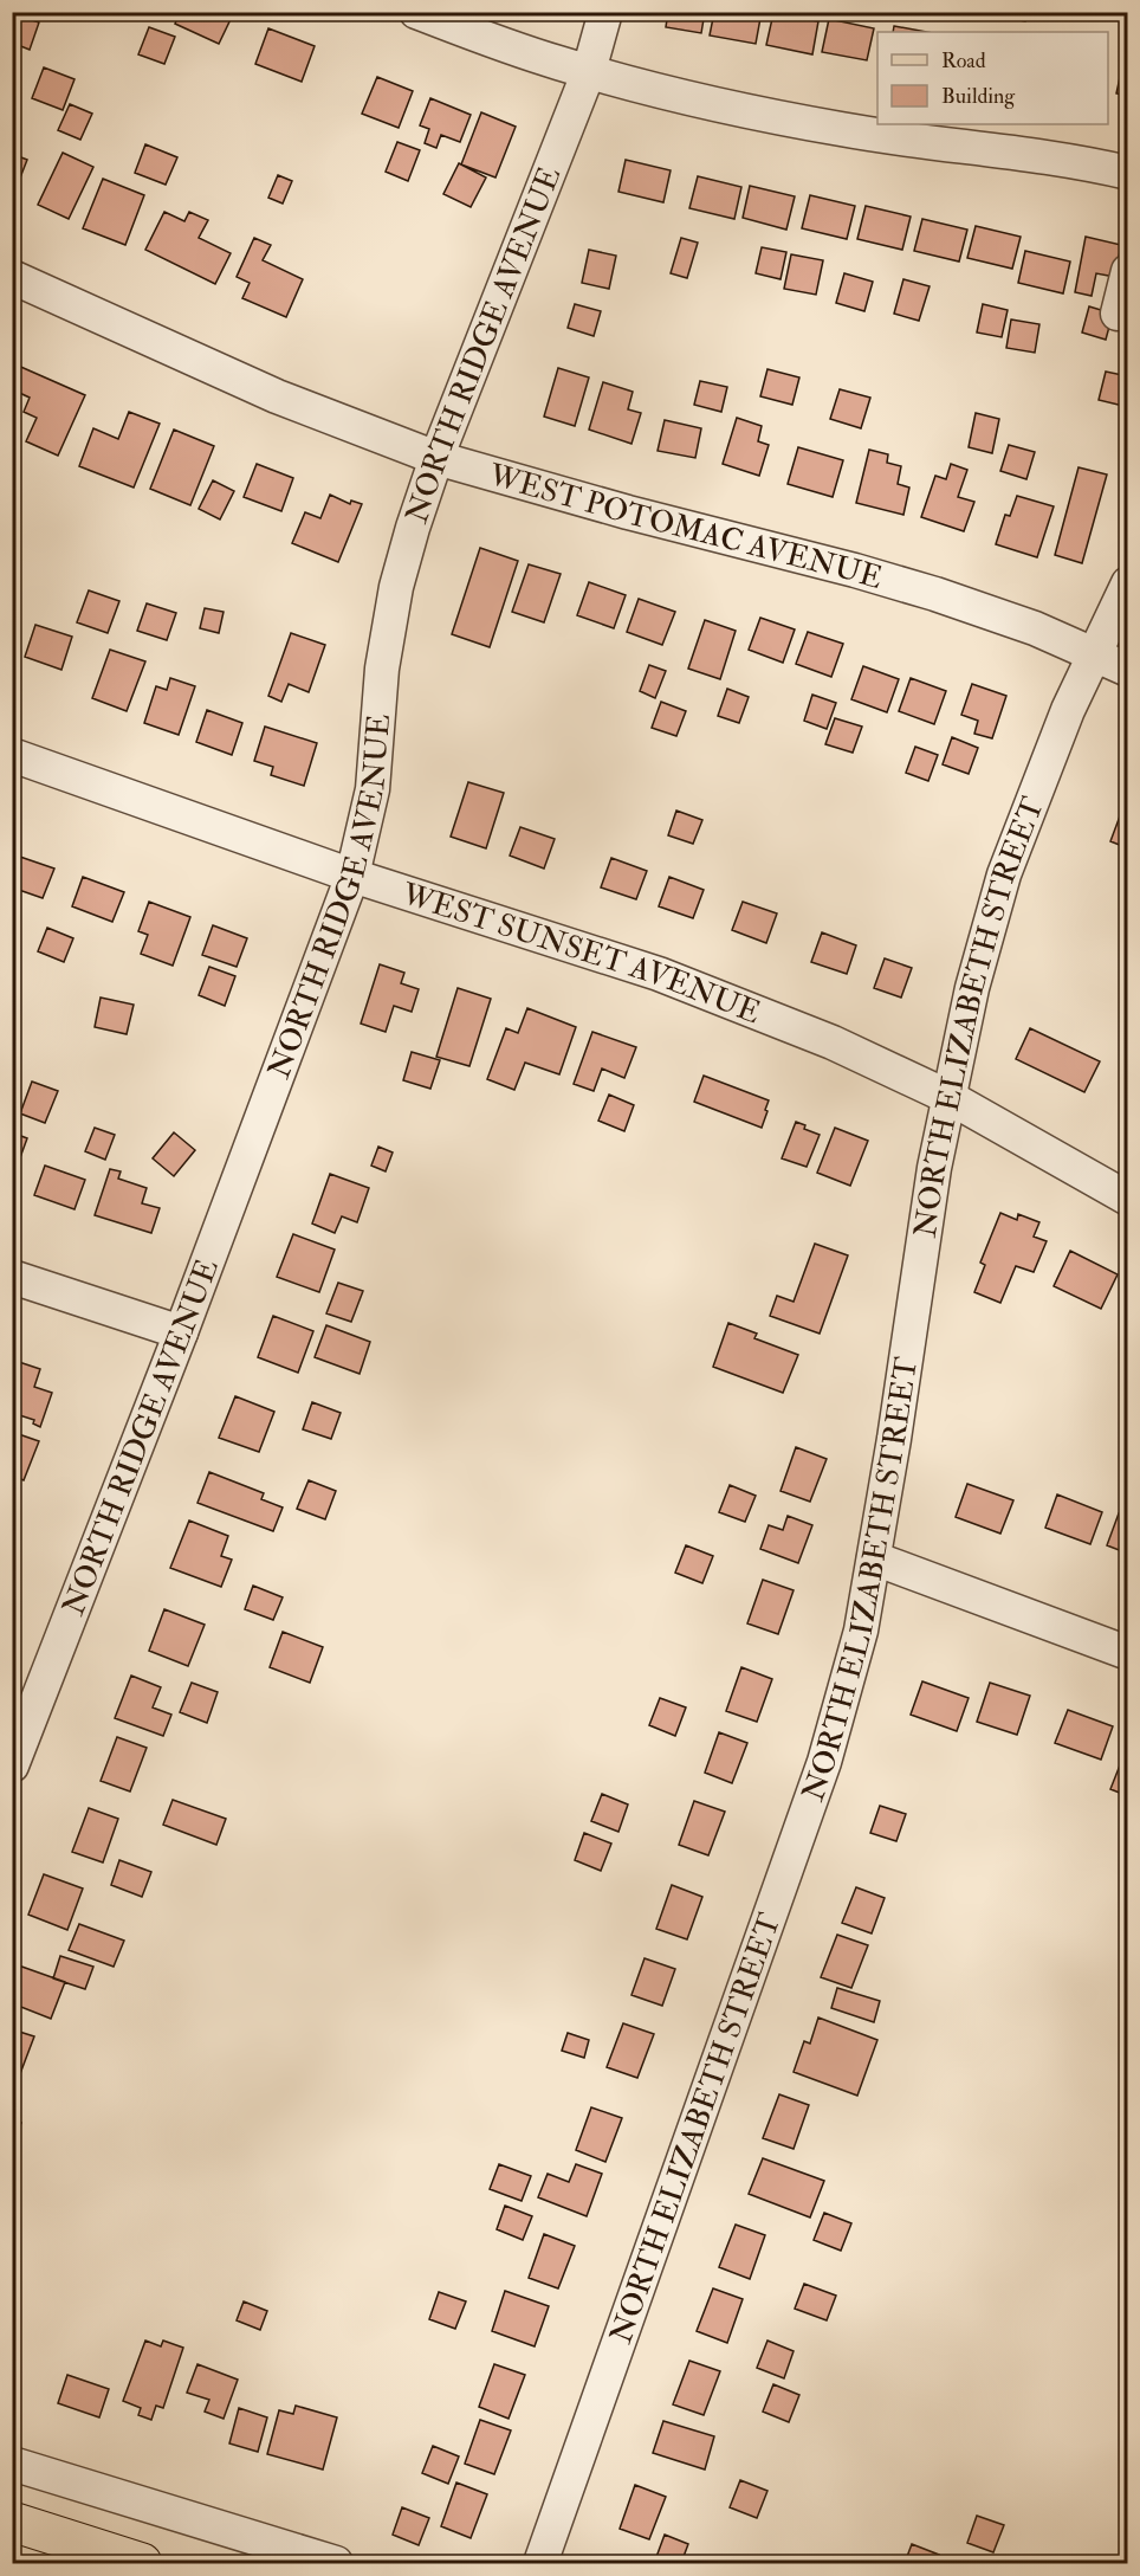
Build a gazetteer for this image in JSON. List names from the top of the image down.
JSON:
{
  "streets": {
    "street": [
      "NORTH RIDGE AVENUE",
      "WEST POTOMAC AVENUE",
      "WEST SUNSET AVENUE",
      "NORTH ELIZABETH STREET"
    ]
  },
  "crossings": [
    ["NORTH RIDGE AVENUE", "WEST POTOMAC AVENUE"],
    ["NORTH RIDGE AVENUE", "WEST SUNSET AVENUE"],
    ["WEST POTOMAC AVENUE", "NORTH ELIZABETH STREET"],
    ["WEST SUNSET AVENUE", "NORTH ELIZABETH STREET"]
  ],
  "legend": ["Road", "Building"]
}
